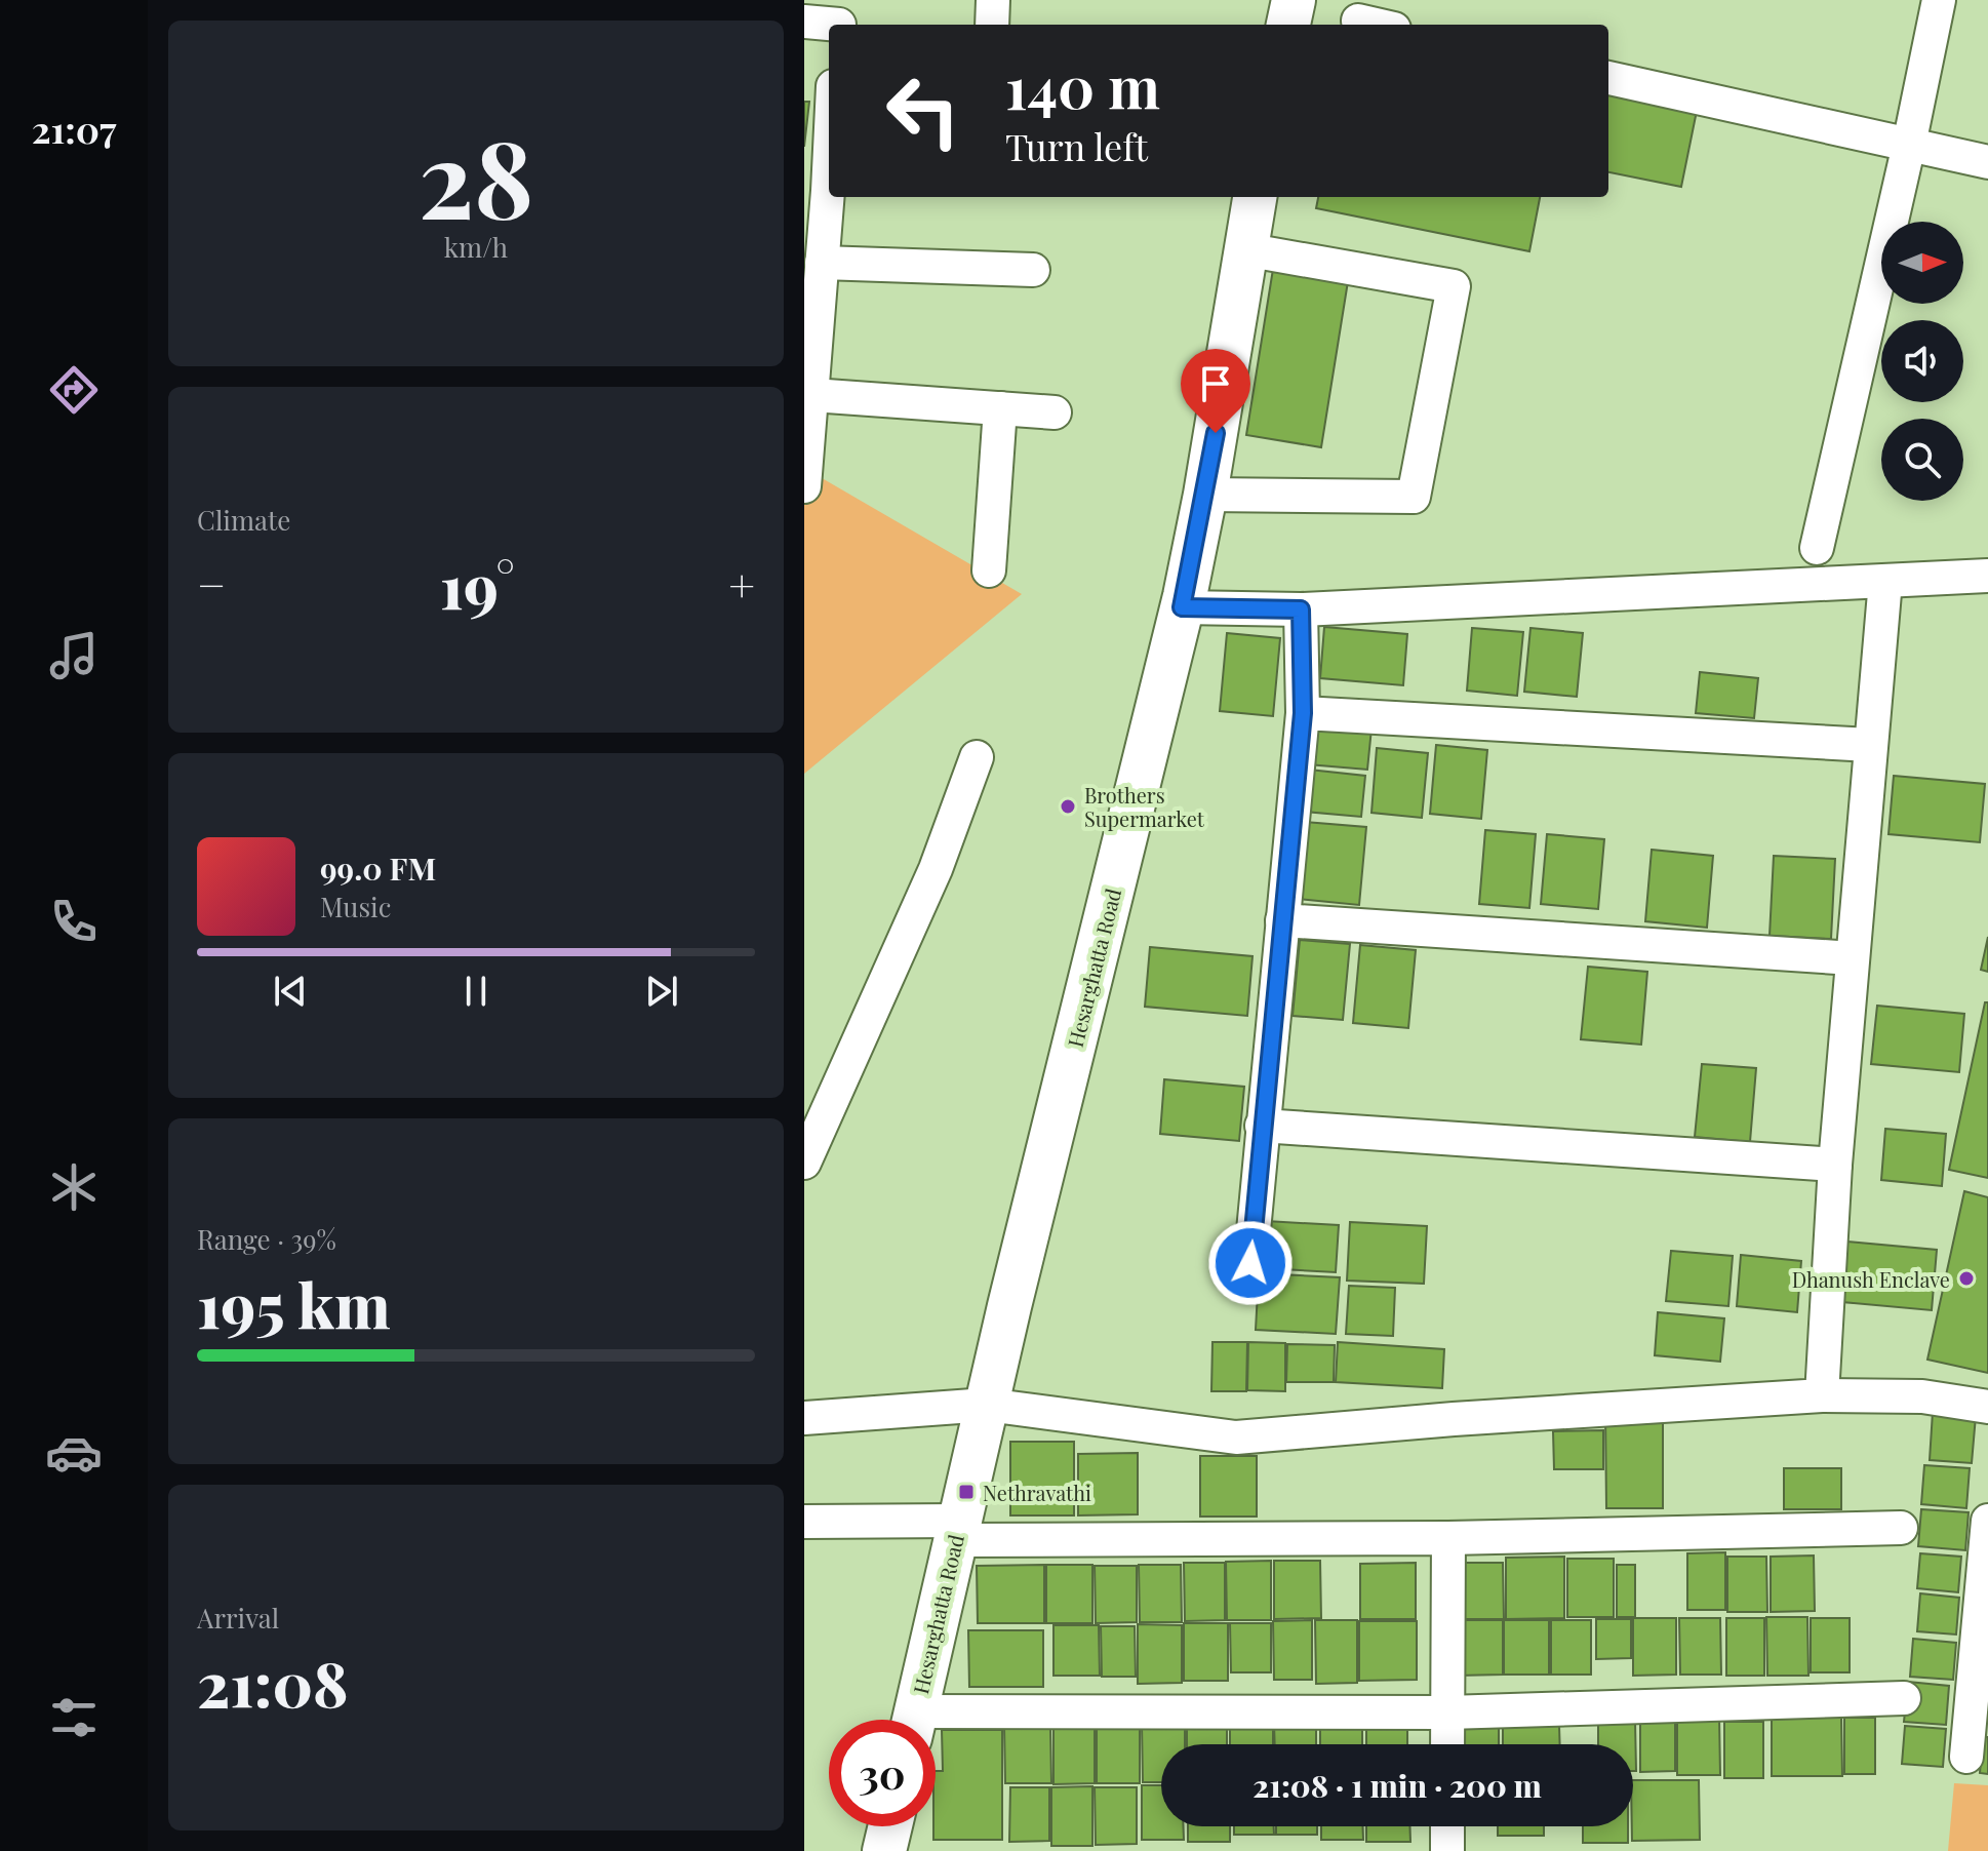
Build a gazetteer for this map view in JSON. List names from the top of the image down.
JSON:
{
  "streets": {
    "main road": ["Hesarghatta Road"]
  },
  "places": {
    "other": ["Brothers Supermarket", "Dhanush Enclave"],
    "transit": ["Nethravathi"]
  },
  "north": "right",
  "page": {
    "tabs": "21:07",
    "tile": [
      ["28", "km/h"],
      "Climate",
      ["Range · 39%", "195 km"],
      ["Arrival", "21:08"]
    ],
    "turn": ["140 m", "Turn left"],
    "heat": ["−", "19°", "+"],
    "song": ["99.0 FM", "Music"],
    "limit": "30",
    "trip": "21:08 · 1 min · 200 m"
  }
}
